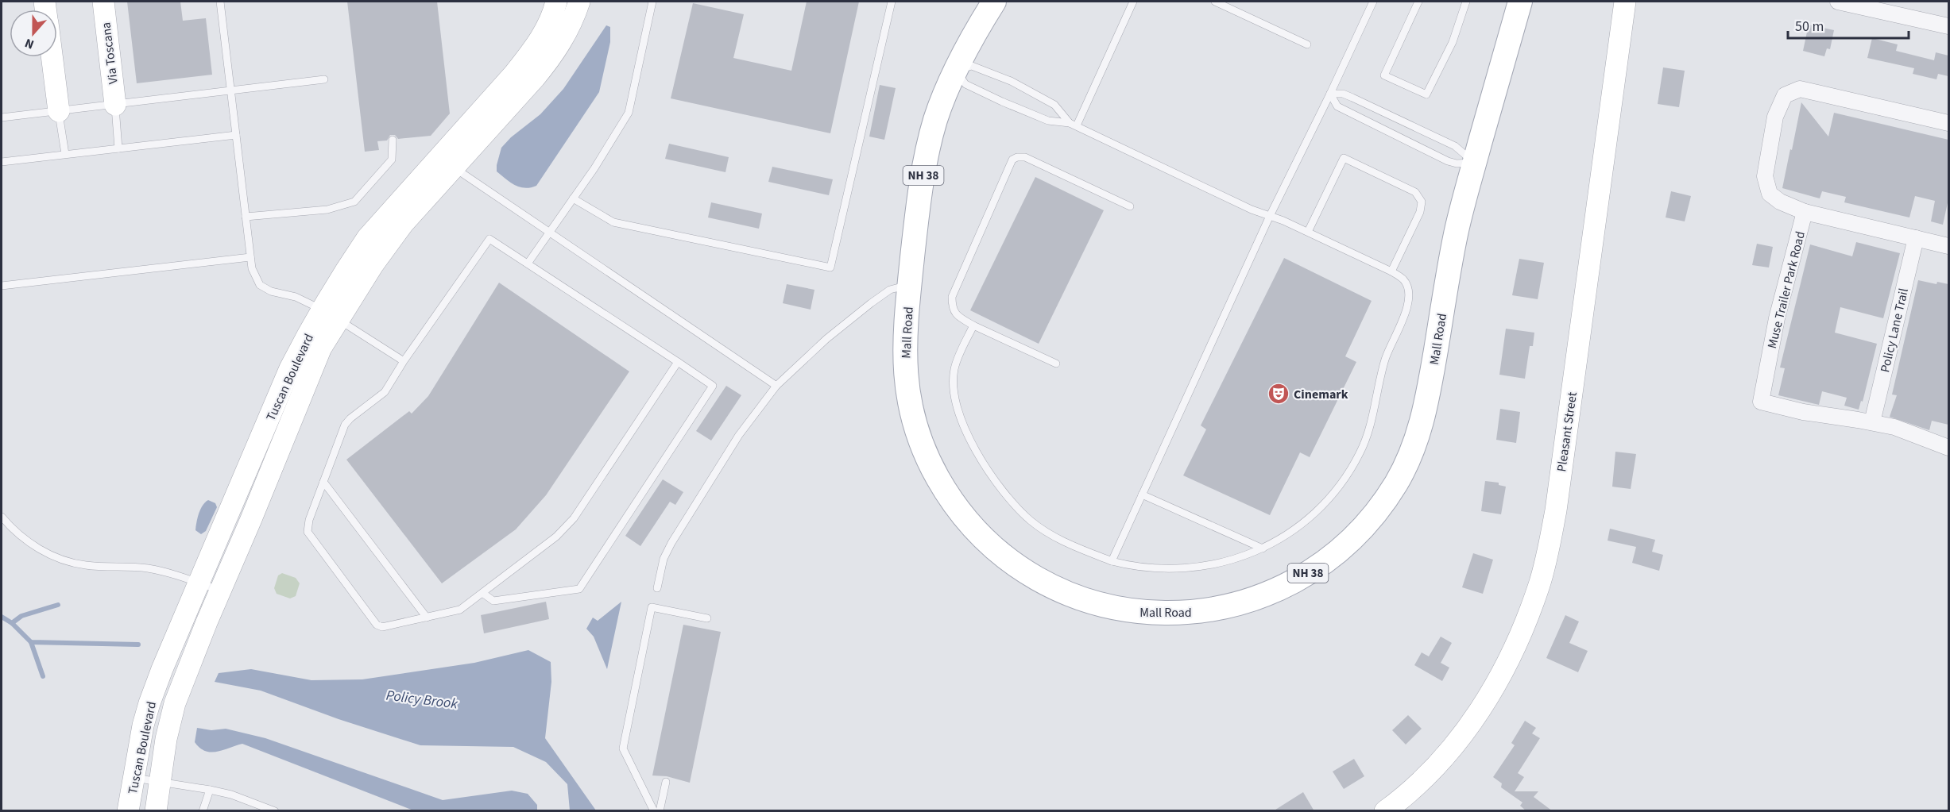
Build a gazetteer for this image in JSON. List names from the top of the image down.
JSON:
{
  "streets": {
    "main road": [
      "Via Toscana",
      "NH 38",
      "Mall Road",
      "Tuscan Boulevard",
      "Pleasant Street"
    ],
    "street": ["Muse Trailer Park Road", "Policy Lane Trail"]
  },
  "crossings": [
    ["Muse Trailer Park Road", "Policy Lane Trail"]
  ],
  "water": ["Policy Brook"],
  "places": {
    "theatre": ["Cinemark"]
  },
  "scale_bar": "50 m",
  "north": "bottom"
}
